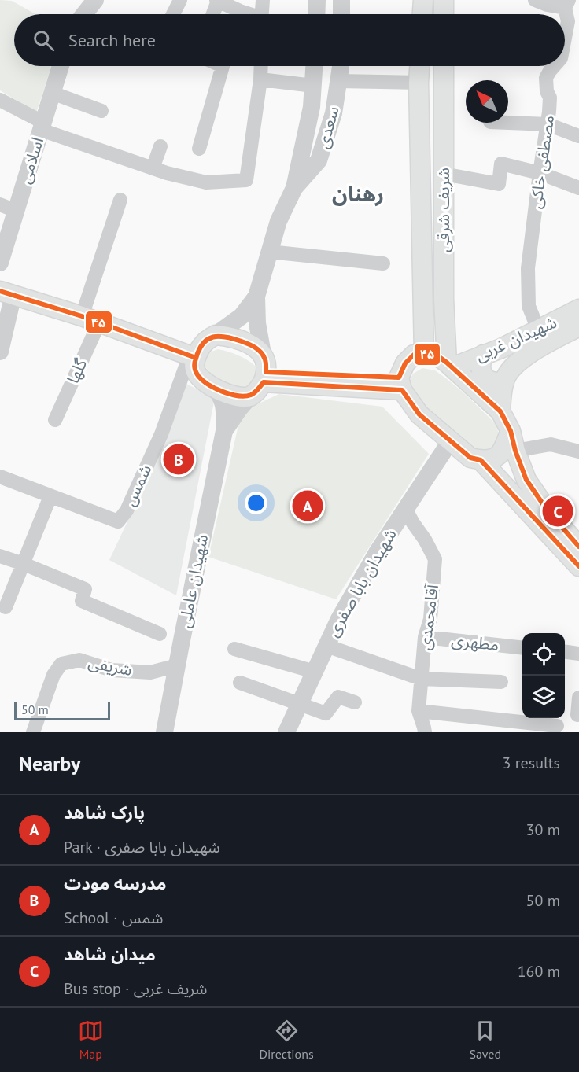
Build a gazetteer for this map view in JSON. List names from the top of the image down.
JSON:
{
  "streets": {
    "main road": ["شریف شرقی", "شهیدان غربی"],
    "street": [
      "سعدی",
      "اسلامی",
      "مصطفی خاکی",
      "گلها",
      "شمس",
      "شهیدان عاملی",
      "شهیدان بابا صفری",
      "آقامحمدی",
      "مطهری",
      "شریفی"
    ]
  },
  "crossings": [
    ["مصطفی خاکی", "شهیدان غربی"],
    ["شریف شرقی", "شهیدان غربی"],
    ["شمس", "شهیدان عاملی"],
    ["شهیدان عاملی", "شریفی"],
    ["شهیدان بابا صفری", "آقامحمدی"],
    ["آقامحمدی", "مطهری"]
  ],
  "districts": ["رهنان"],
  "lines": ["transit line ۴۵"],
  "scale_bar": "50 m",
  "north": "top left",
  "page": {
    "search": "Search here",
    "pins": ["B", "A", "C"],
    "scale": "50 m",
    "heading": ["Nearby", "3 results"],
    "list": [
      {
        "mark": "A",
        "name": "پارک شاهد",
        "note": "Park · شهیدان بابا صفری",
        "value": "30 m"
      },
      {
        "mark": "B",
        "name": "مدرسه مودت",
        "note": "School · شمس",
        "value": "50 m"
      },
      {
        "mark": "C",
        "name": "میدان شاهد",
        "note": "Bus stop · شریف غربی",
        "value": "160 m"
      }
    ],
    "nav": ["Map", "Directions", "Saved"]
  }
}
